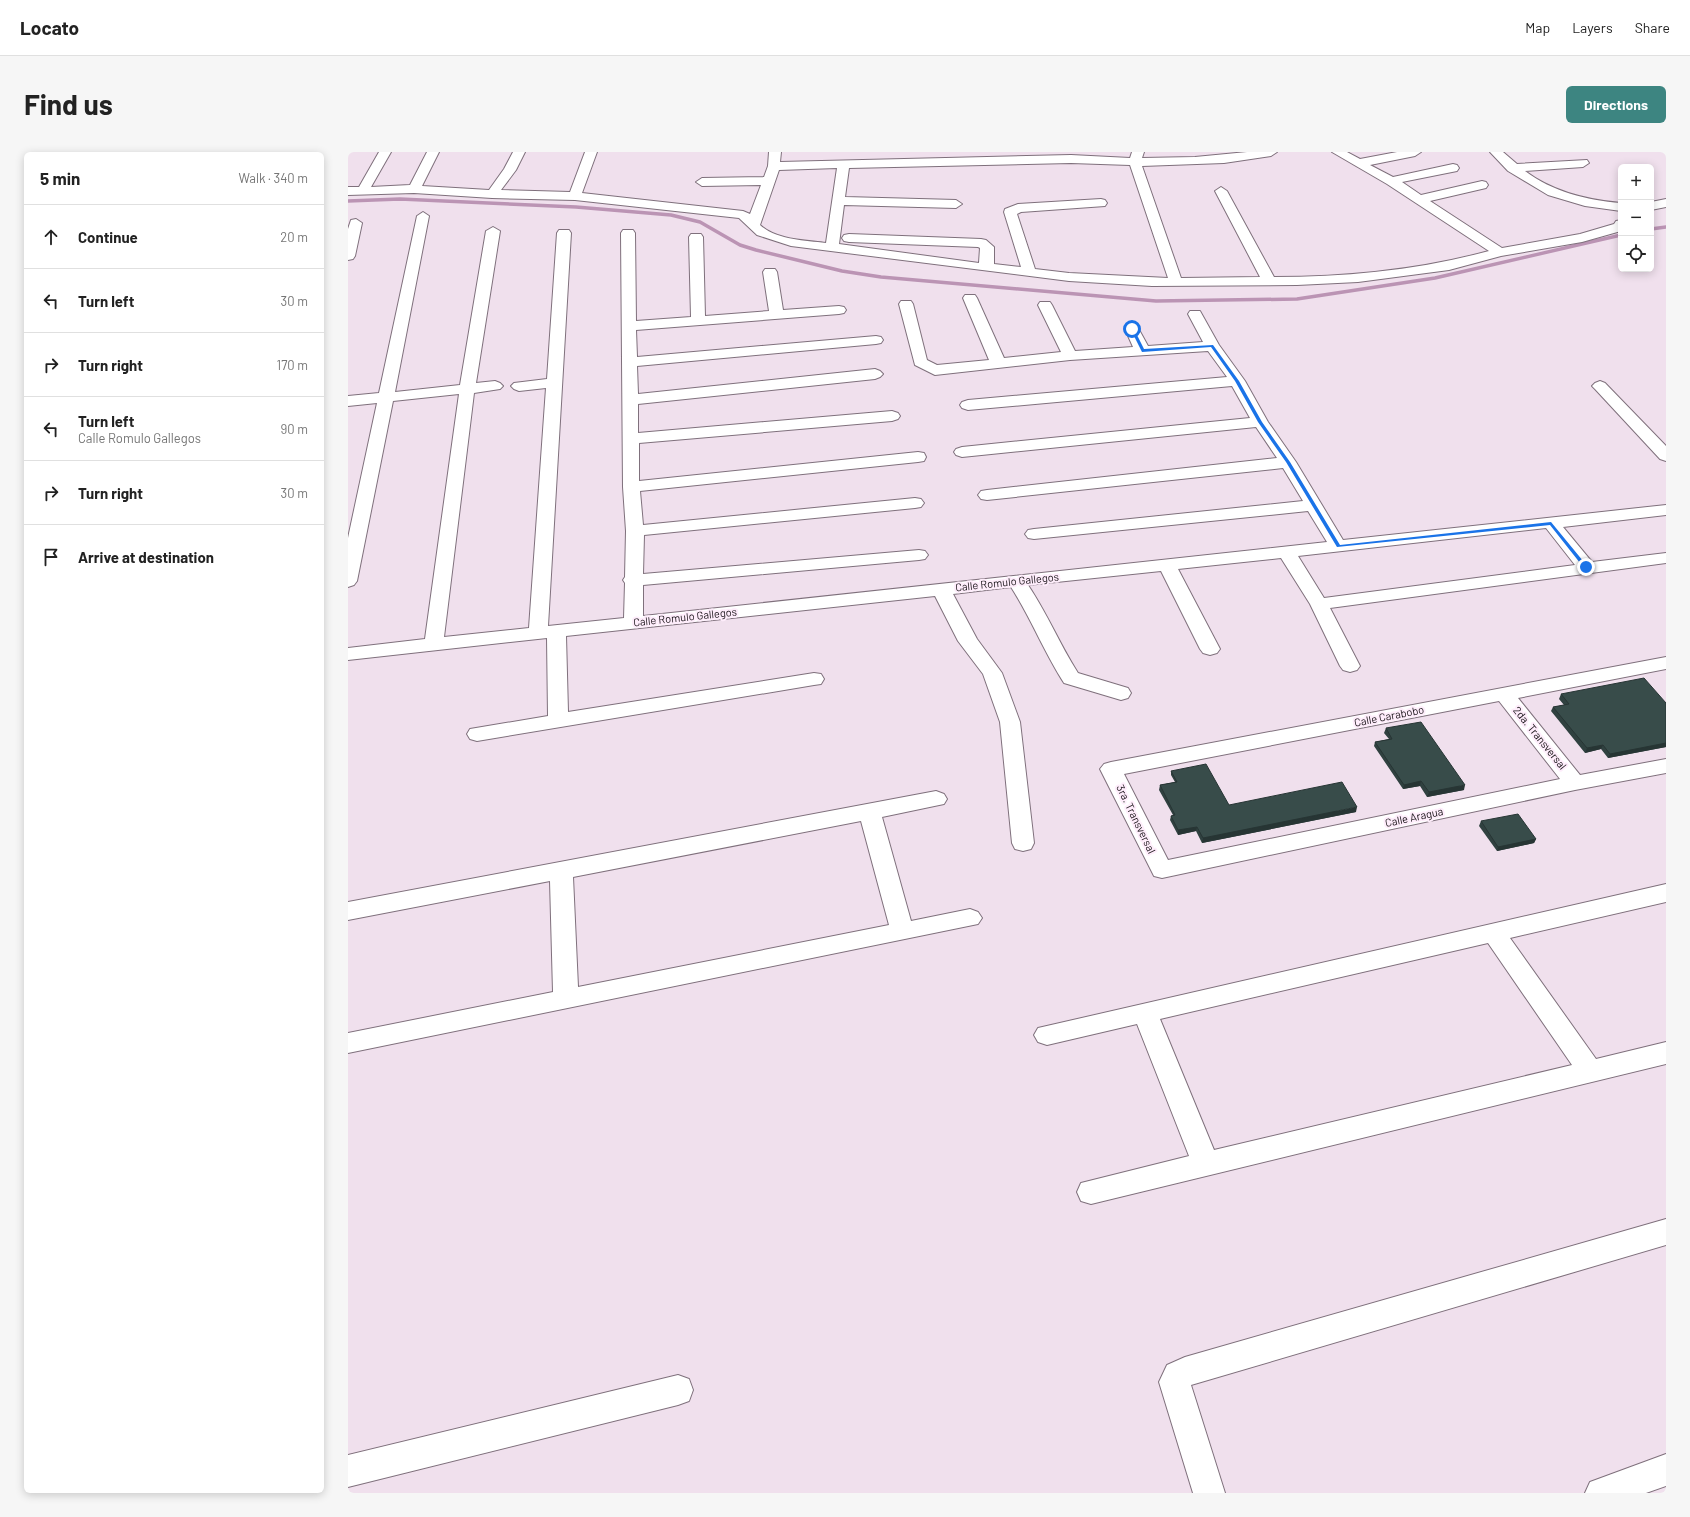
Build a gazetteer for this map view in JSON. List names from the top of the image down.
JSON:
{
  "streets": {
    "street": [
      "Calle Romulo Gallegos",
      "Calle Carabobo",
      "2da. Transversal",
      "Calle Aragua",
      "3ra. Transversal"
    ]
  },
  "crossings": [
    ["Calle Carabobo", "2da. Transversal"],
    ["Calle Carabobo", "3ra. Transversal"],
    ["2da. Transversal", "Calle Aragua"],
    ["Calle Aragua", "3ra. Transversal"]
  ],
  "page": {
    "header": "Locato",
    "nav": ["Map", "Layers", "Share"],
    "buttons": "Directions",
    "title": "Find us",
    "heading": ["5 min", "Walk · 340 m"],
    "map_buttons": ["+", "−"],
    "list": [
      ["Continue", "20 m"],
      ["Turn left", "30 m"],
      ["Turn right", "170 m"],
      ["Turn left", "Calle Romulo Gallegos", "90 m"],
      ["Turn right", "30 m"],
      "Arrive at destination"
    ]
  }
}
